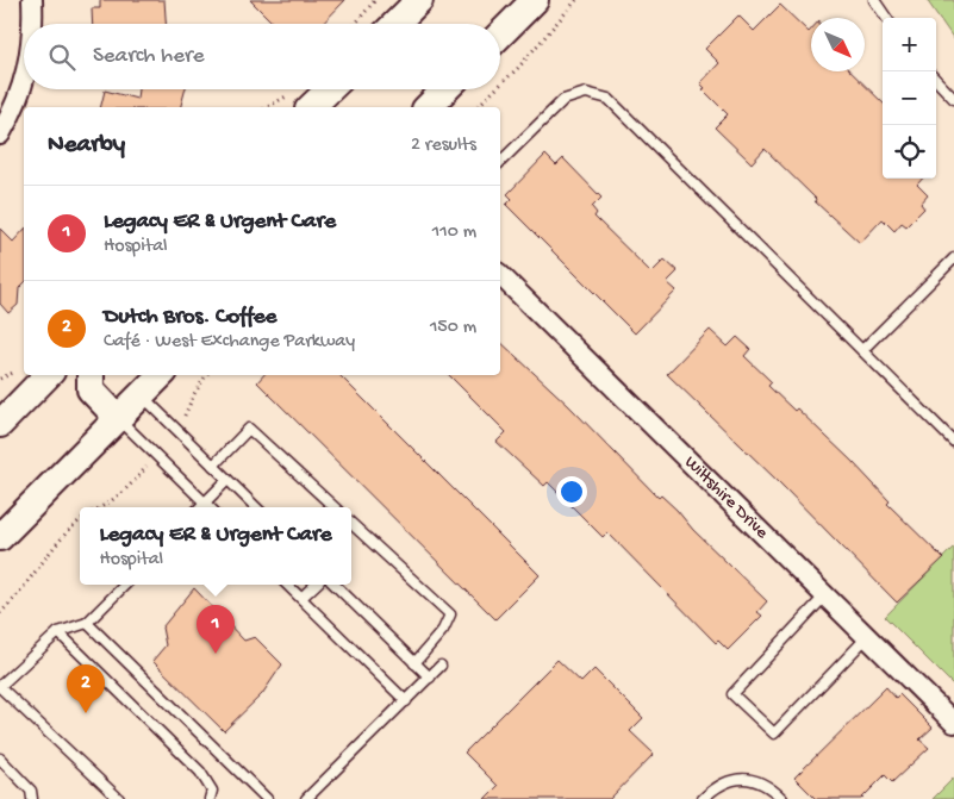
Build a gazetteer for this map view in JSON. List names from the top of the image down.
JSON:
{
  "streets": {
    "street": ["Wiltshire Drive"]
  },
  "north": "bottom right",
  "page": {
    "map_buttons": ["+", "−"],
    "search": "Search here",
    "heading": ["Nearby", "2 results"],
    "list": [
      {
        "mark": "1",
        "name": "Legacy ER & Urgent Care",
        "note": "Hospital",
        "value": "110 m"
      },
      {
        "mark": "2",
        "name": "Dutch Bros. Coffee",
        "note": "Café · West Exchange Parkway",
        "value": "150 m"
      }
    ],
    "popup": ["Legacy ER & Urgent Care", "Hospital"],
    "pins": ["1", "2"]
  }
}
